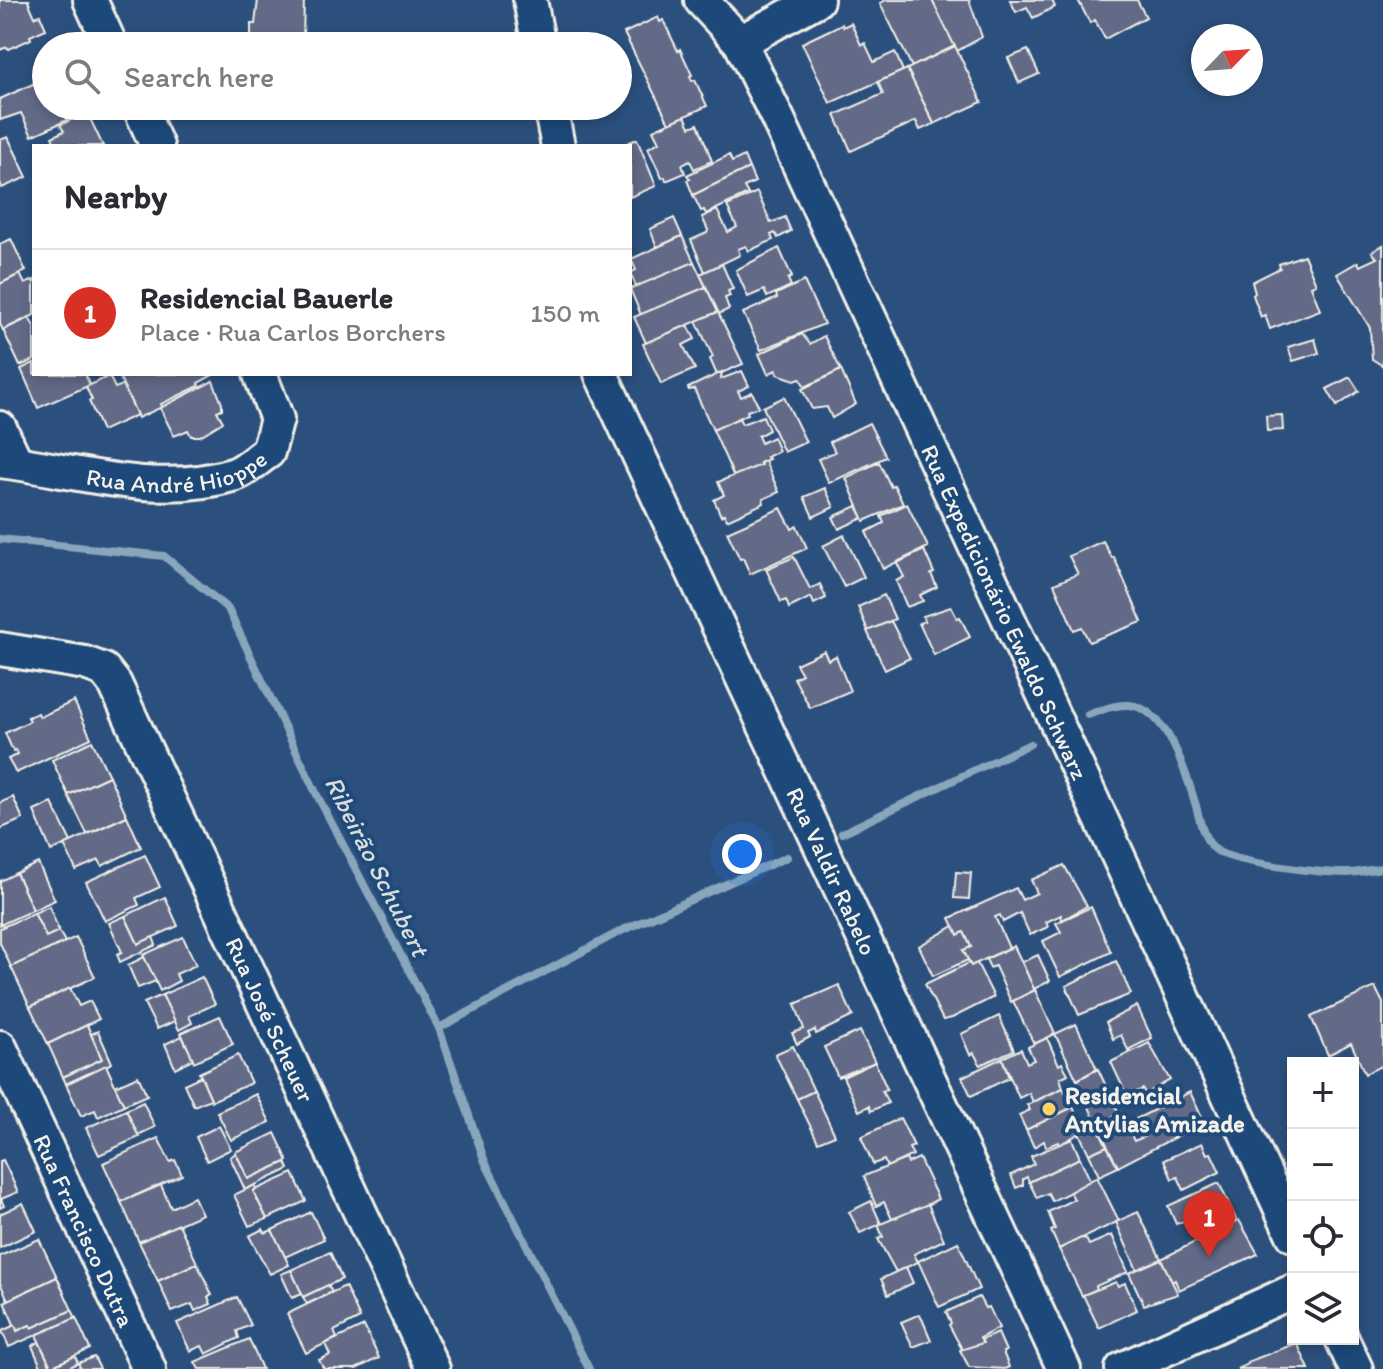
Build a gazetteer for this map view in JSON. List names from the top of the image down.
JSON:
{
  "streets": {
    "street": [
      "Rua André Hioppe",
      "Rua Expedicionário Ewaldo Schwarz",
      "Rua Valdir Rabelo",
      "Rua José Scheuer",
      "Rua Francisco Dutra"
    ]
  },
  "water": ["Ribeirão Schubert"],
  "places": ["Residencial Antylias Amizade"],
  "north": "top right",
  "page": {
    "search": "Search here",
    "heading": "Nearby",
    "list": [
      {
        "mark": "1",
        "name": "Residencial Bauerle",
        "note": "Place · Rua Carlos Borchers",
        "value": "150 m"
      }
    ],
    "map_buttons": ["+", "−"],
    "pins": "1"
  }
}
